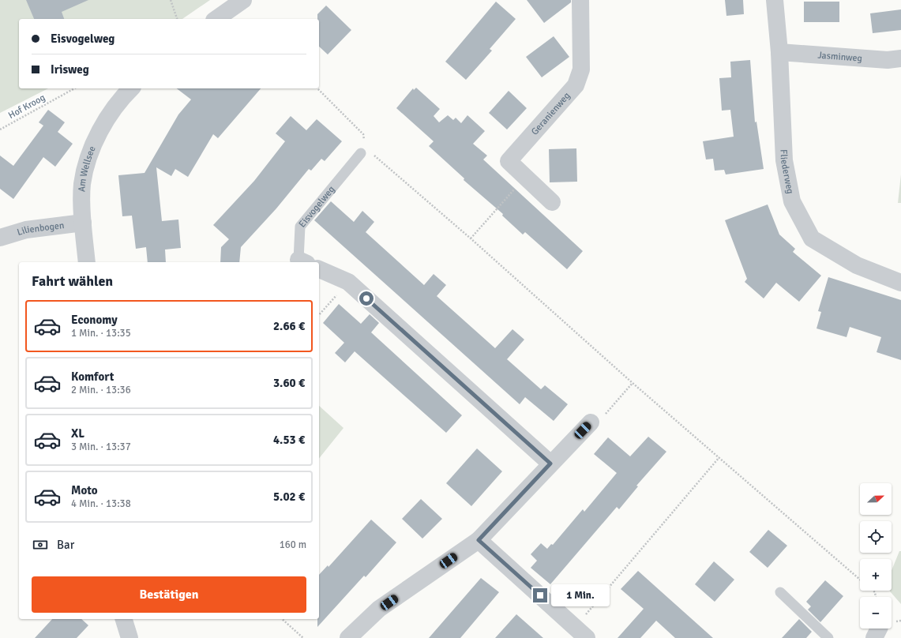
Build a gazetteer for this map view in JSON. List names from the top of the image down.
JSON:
{
  "streets": {
    "street": [
      "Jasminweg",
      "Geranienweg",
      "Am Wellsee",
      "Fliederweg",
      "Lilienbogen"
    ],
    "lane": ["Eisvogelweg"],
    "path": ["Hof Kroog"]
  },
  "crossings": [
    ["Jasminweg", "Fliederweg"],
    ["Am Wellsee", "Lilienbogen"]
  ],
  "north": "right",
  "page": {
    "banner": ["Eisvogelweg", "Irisweg"],
    "heading": "Fahrt wählen",
    "list": [
      {
        "name": "Economy",
        "note": "1 Min. · 13:35",
        "value": "2.66 €"
      },
      {
        "name": "Komfort",
        "note": "2 Min. · 13:36",
        "value": "3.60 €"
      },
      {
        "name": "XL",
        "note": "3 Min. · 13:37",
        "value": "4.53 €"
      },
      {
        "name": "Moto",
        "note": "4 Min. · 13:38",
        "value": "5.02 €"
      }
    ],
    "map_buttons": ["+", "−"],
    "pay": ["Bar", "160 m"],
    "buttons": "Bestätigen",
    "bubble": "1 Min."
  }
}
